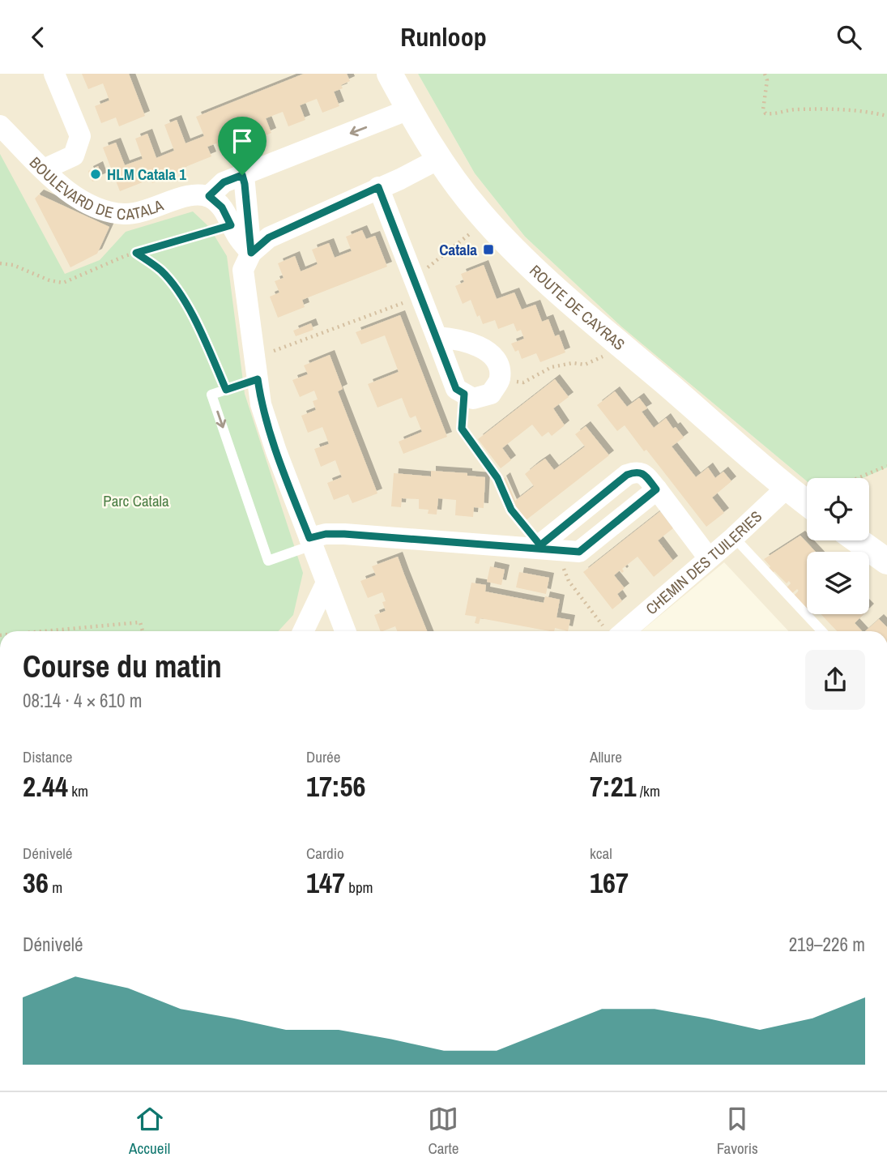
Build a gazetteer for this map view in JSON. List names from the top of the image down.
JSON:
{
  "streets": {
    "street": ["BOULEVARD DE CATALA", "ROUTE DE CAYRAS", "CHEMIN DES TUILERIES"]
  },
  "crossings": [
    ["ROUTE DE CAYRAS", "CHEMIN DES TUILERIES"]
  ],
  "parks": ["Parc Catala"],
  "places": {
    "other": ["HLM Catala 1"],
    "transit": ["Catala"]
  },
  "page": {
    "header": "Runloop",
    "heading": ["Course du matin", "08:14 · 4 × 610 m"],
    "stats": [
      ["Distance", "2.44 km"],
      ["Durée", "17:56"],
      ["Allure", "7:21 /km"],
      ["Dénivelé", "36 m"],
      ["Cardio", "147 bpm"],
      ["kcal", "167"]
    ],
    "chart": ["Dénivelé", "219–226 m"],
    "tabs": ["Accueil", "Carte", "Favoris"]
  }
}
